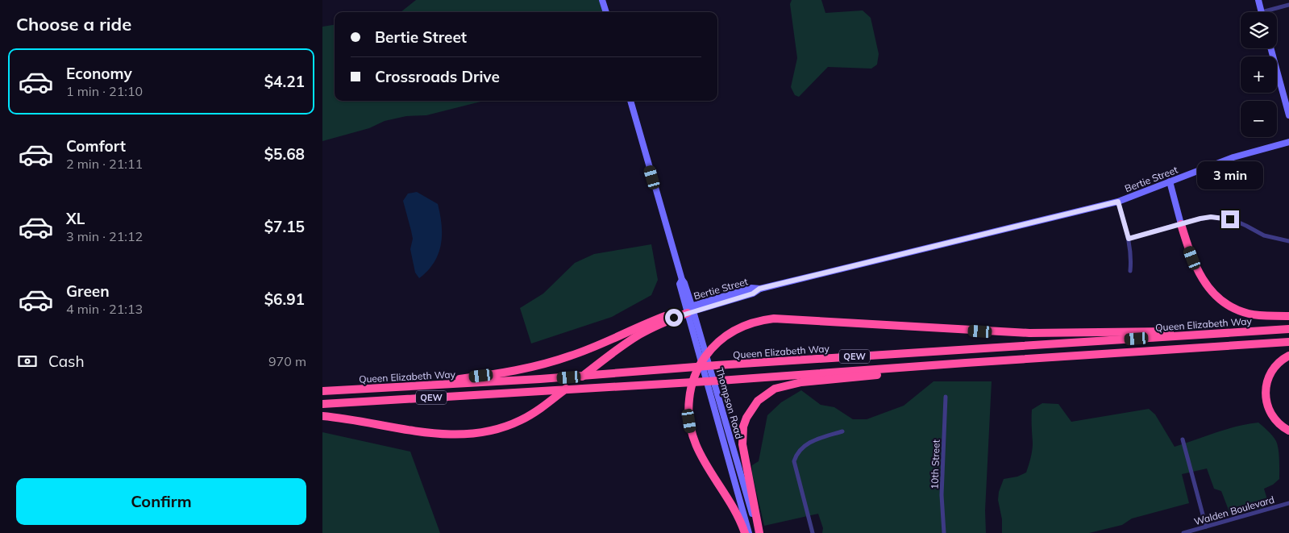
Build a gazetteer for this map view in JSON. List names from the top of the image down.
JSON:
{
  "streets": {
    "highway": ["Queen Elizabeth Way", "QEW"],
    "street": [
      "Bertie Street",
      "Thompson Road",
      "10th Street",
      "Walden Boulevard"
    ]
  },
  "crossings": [
    ["Bertie Street", "Thompson Road"]
  ],
  "page": {
    "heading": "Choose a ride",
    "map_buttons": ["+", "−"],
    "banner": ["Bertie Street", "Crossroads Drive"],
    "list": [
      {
        "name": "Economy",
        "note": "1 min · 21:10",
        "value": "$4.21"
      },
      {
        "name": "Comfort",
        "note": "2 min · 21:11",
        "value": "$5.68"
      },
      {
        "name": "XL",
        "note": "3 min · 21:12",
        "value": "$7.15"
      },
      {
        "name": "Green",
        "note": "4 min · 21:13",
        "value": "$6.91"
      }
    ],
    "bubble": "3 min",
    "pay": ["Cash", "970 m"],
    "buttons": "Confirm"
  }
}
